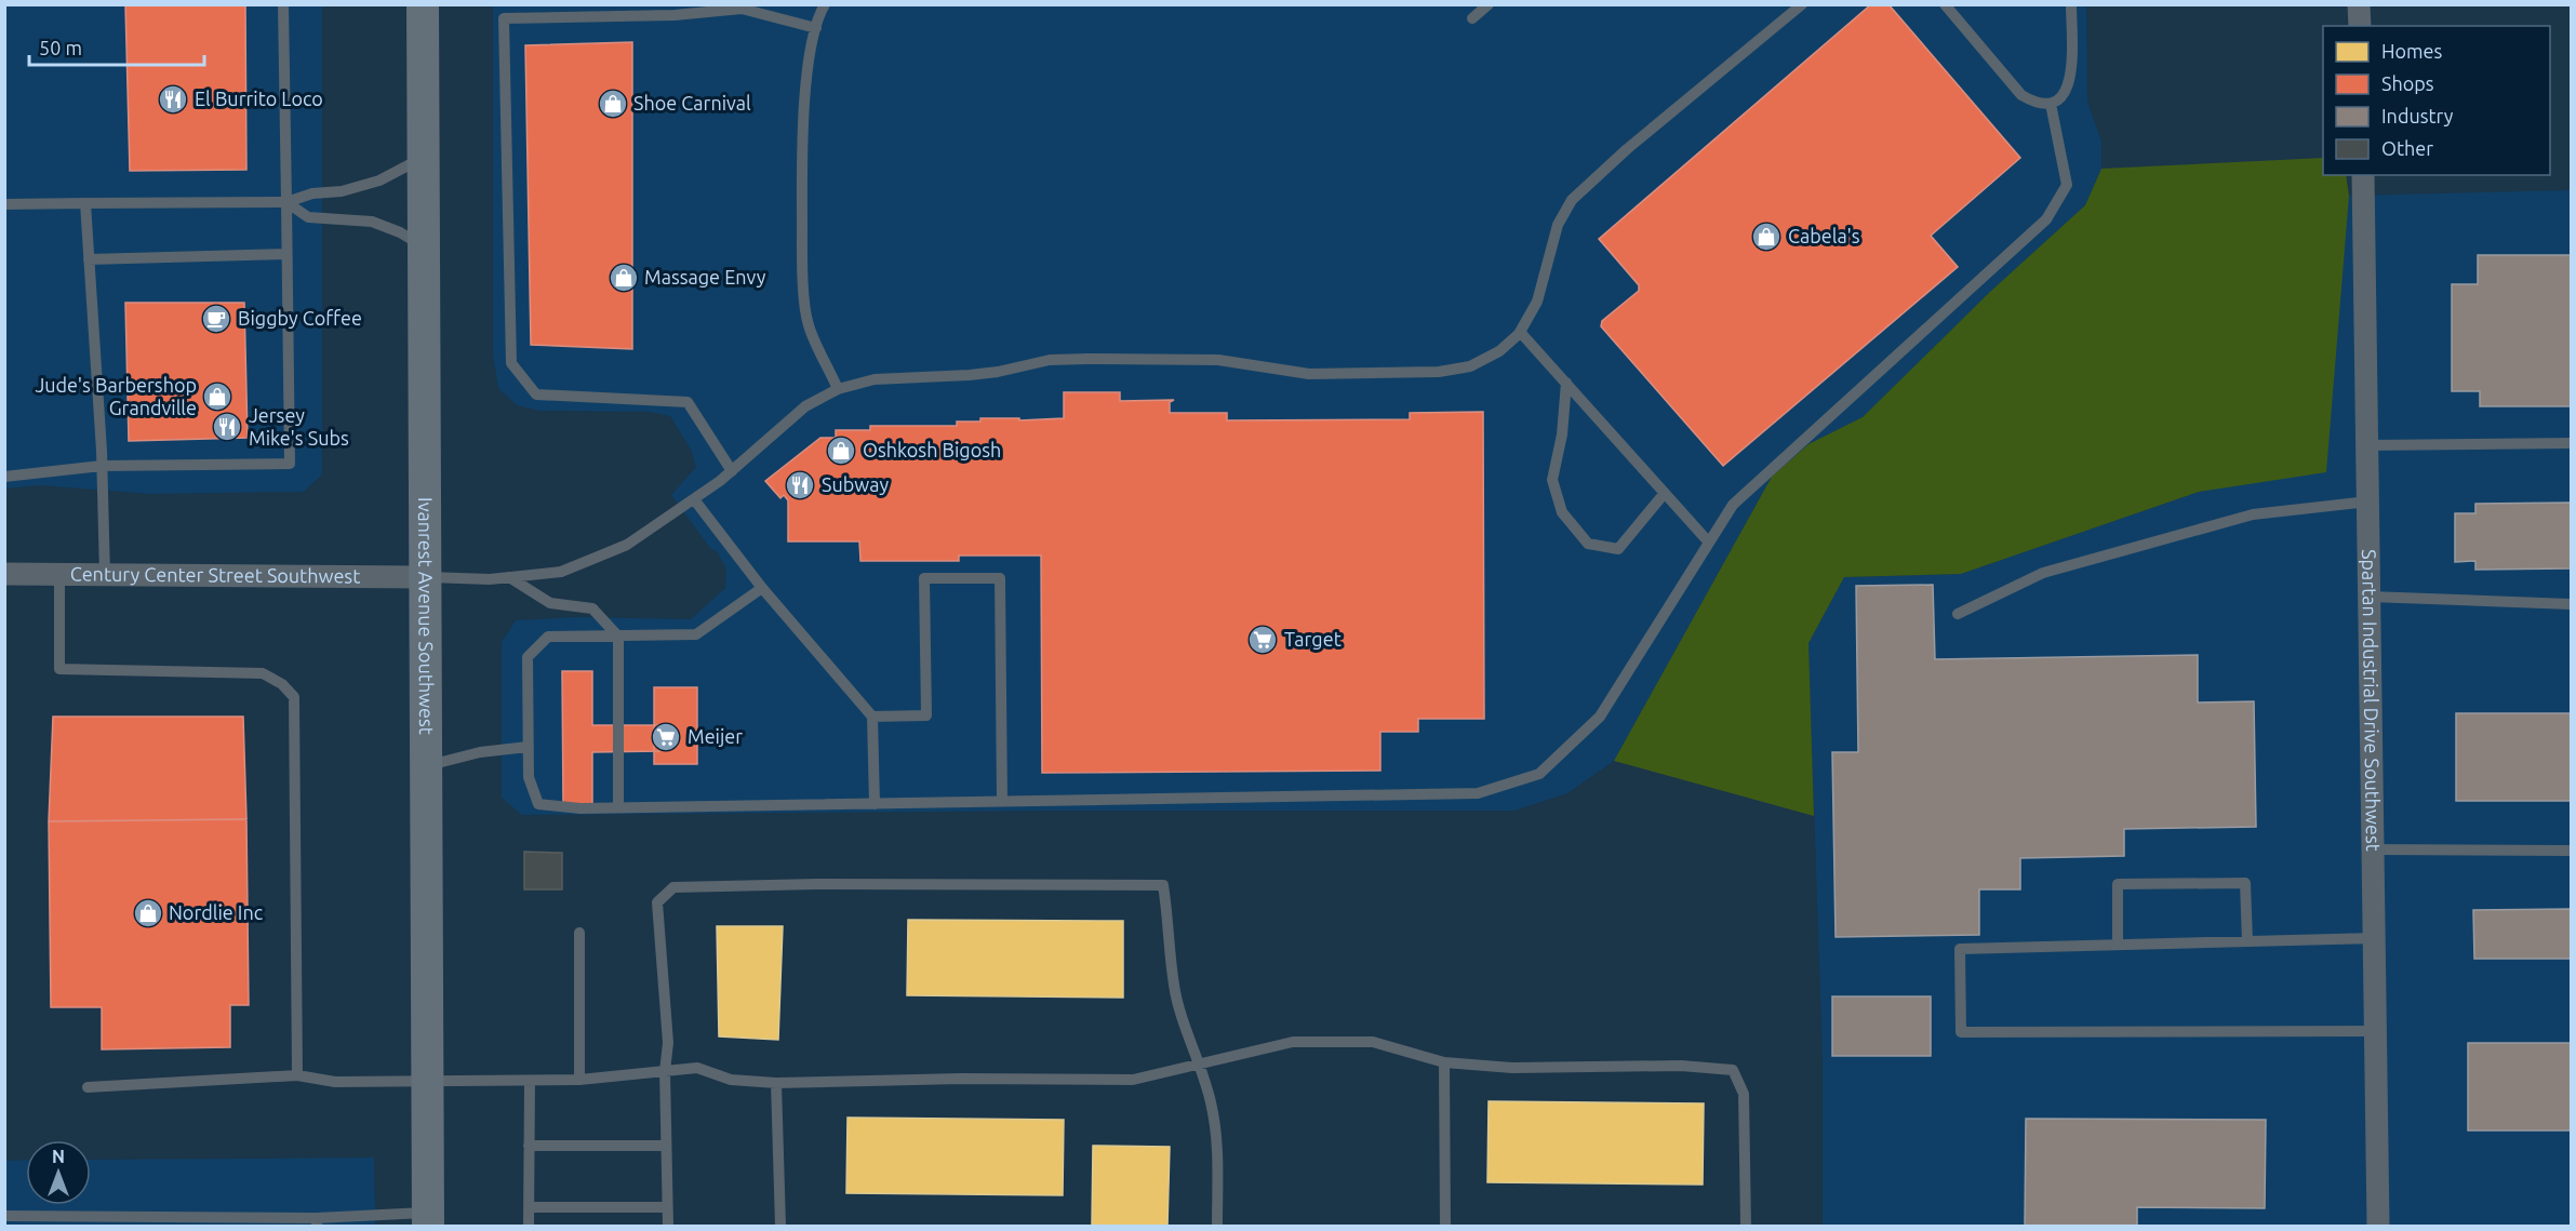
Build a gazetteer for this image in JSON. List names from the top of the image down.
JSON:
{
  "streets": {
    "street": ["Century Center Street Southwest", "Ivanrest Avenue Southwest", "Spartan Industrial Drive Southwest"]
  },
  "crossings": [
    ["Century Center Street Southwest", "Ivanrest Avenue Southwest"]
  ],
  "places": {
    "restaurant": ["El Burrito Loco", "Jersey Mike's Subs", "Subway"],
    "shop": [
      "Shoe Carnival",
      "Cabela's",
      "Massage Envy",
      "Jude's Barbershop Grandville",
      "Oshkosh Bigosh",
      "Nordlie Inc"
    ],
    "cafe": ["Biggby Coffee"],
    "supermarket": ["Target", "Meijer"]
  },
  "legend": [
    "Homes",
    "Shops",
    "Industry",
    "Other"
  ],
  "scale_bar": "50 m",
  "north": "top"
}
